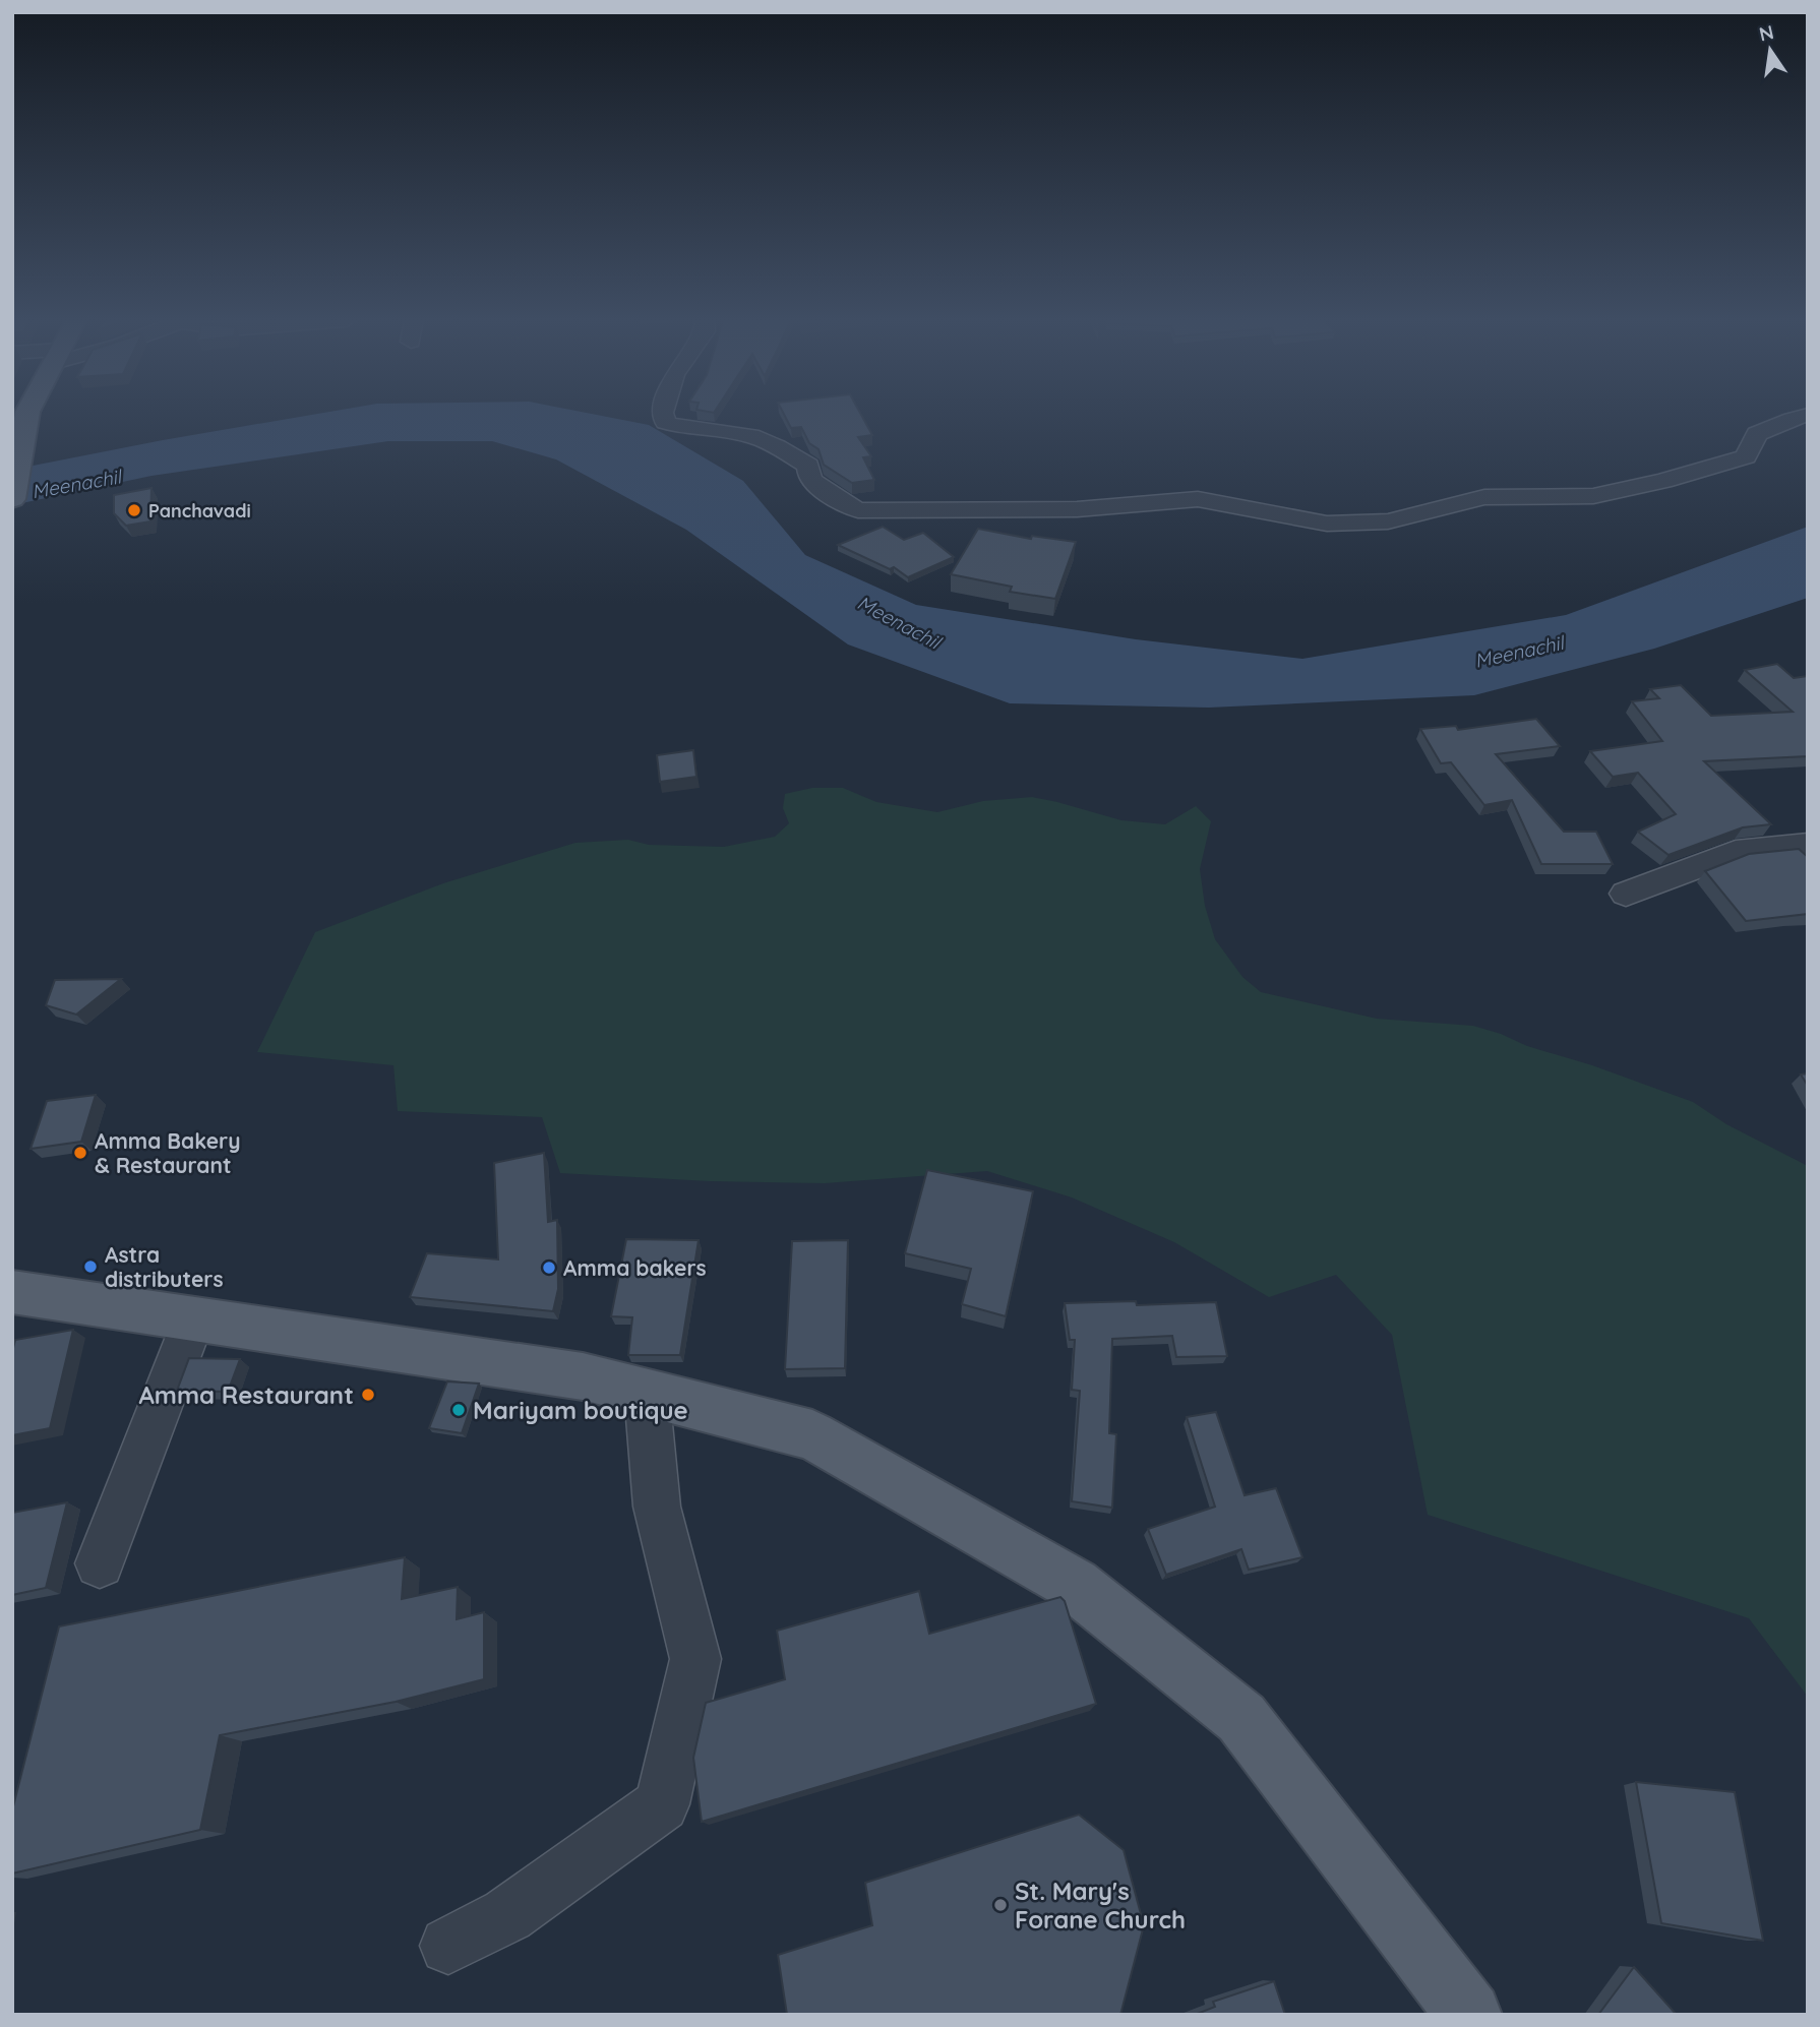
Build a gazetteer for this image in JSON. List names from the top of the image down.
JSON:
{
  "water": ["Meenachil"],
  "places": [
    "Panchavadi",
    "Amma Bakery & Restaurant",
    "Astra distributers",
    "Amma bakers",
    "Amma Restaurant",
    "Mariyam boutique",
    "St. Mary's Forane Church"
  ],
  "north": "top"
}
